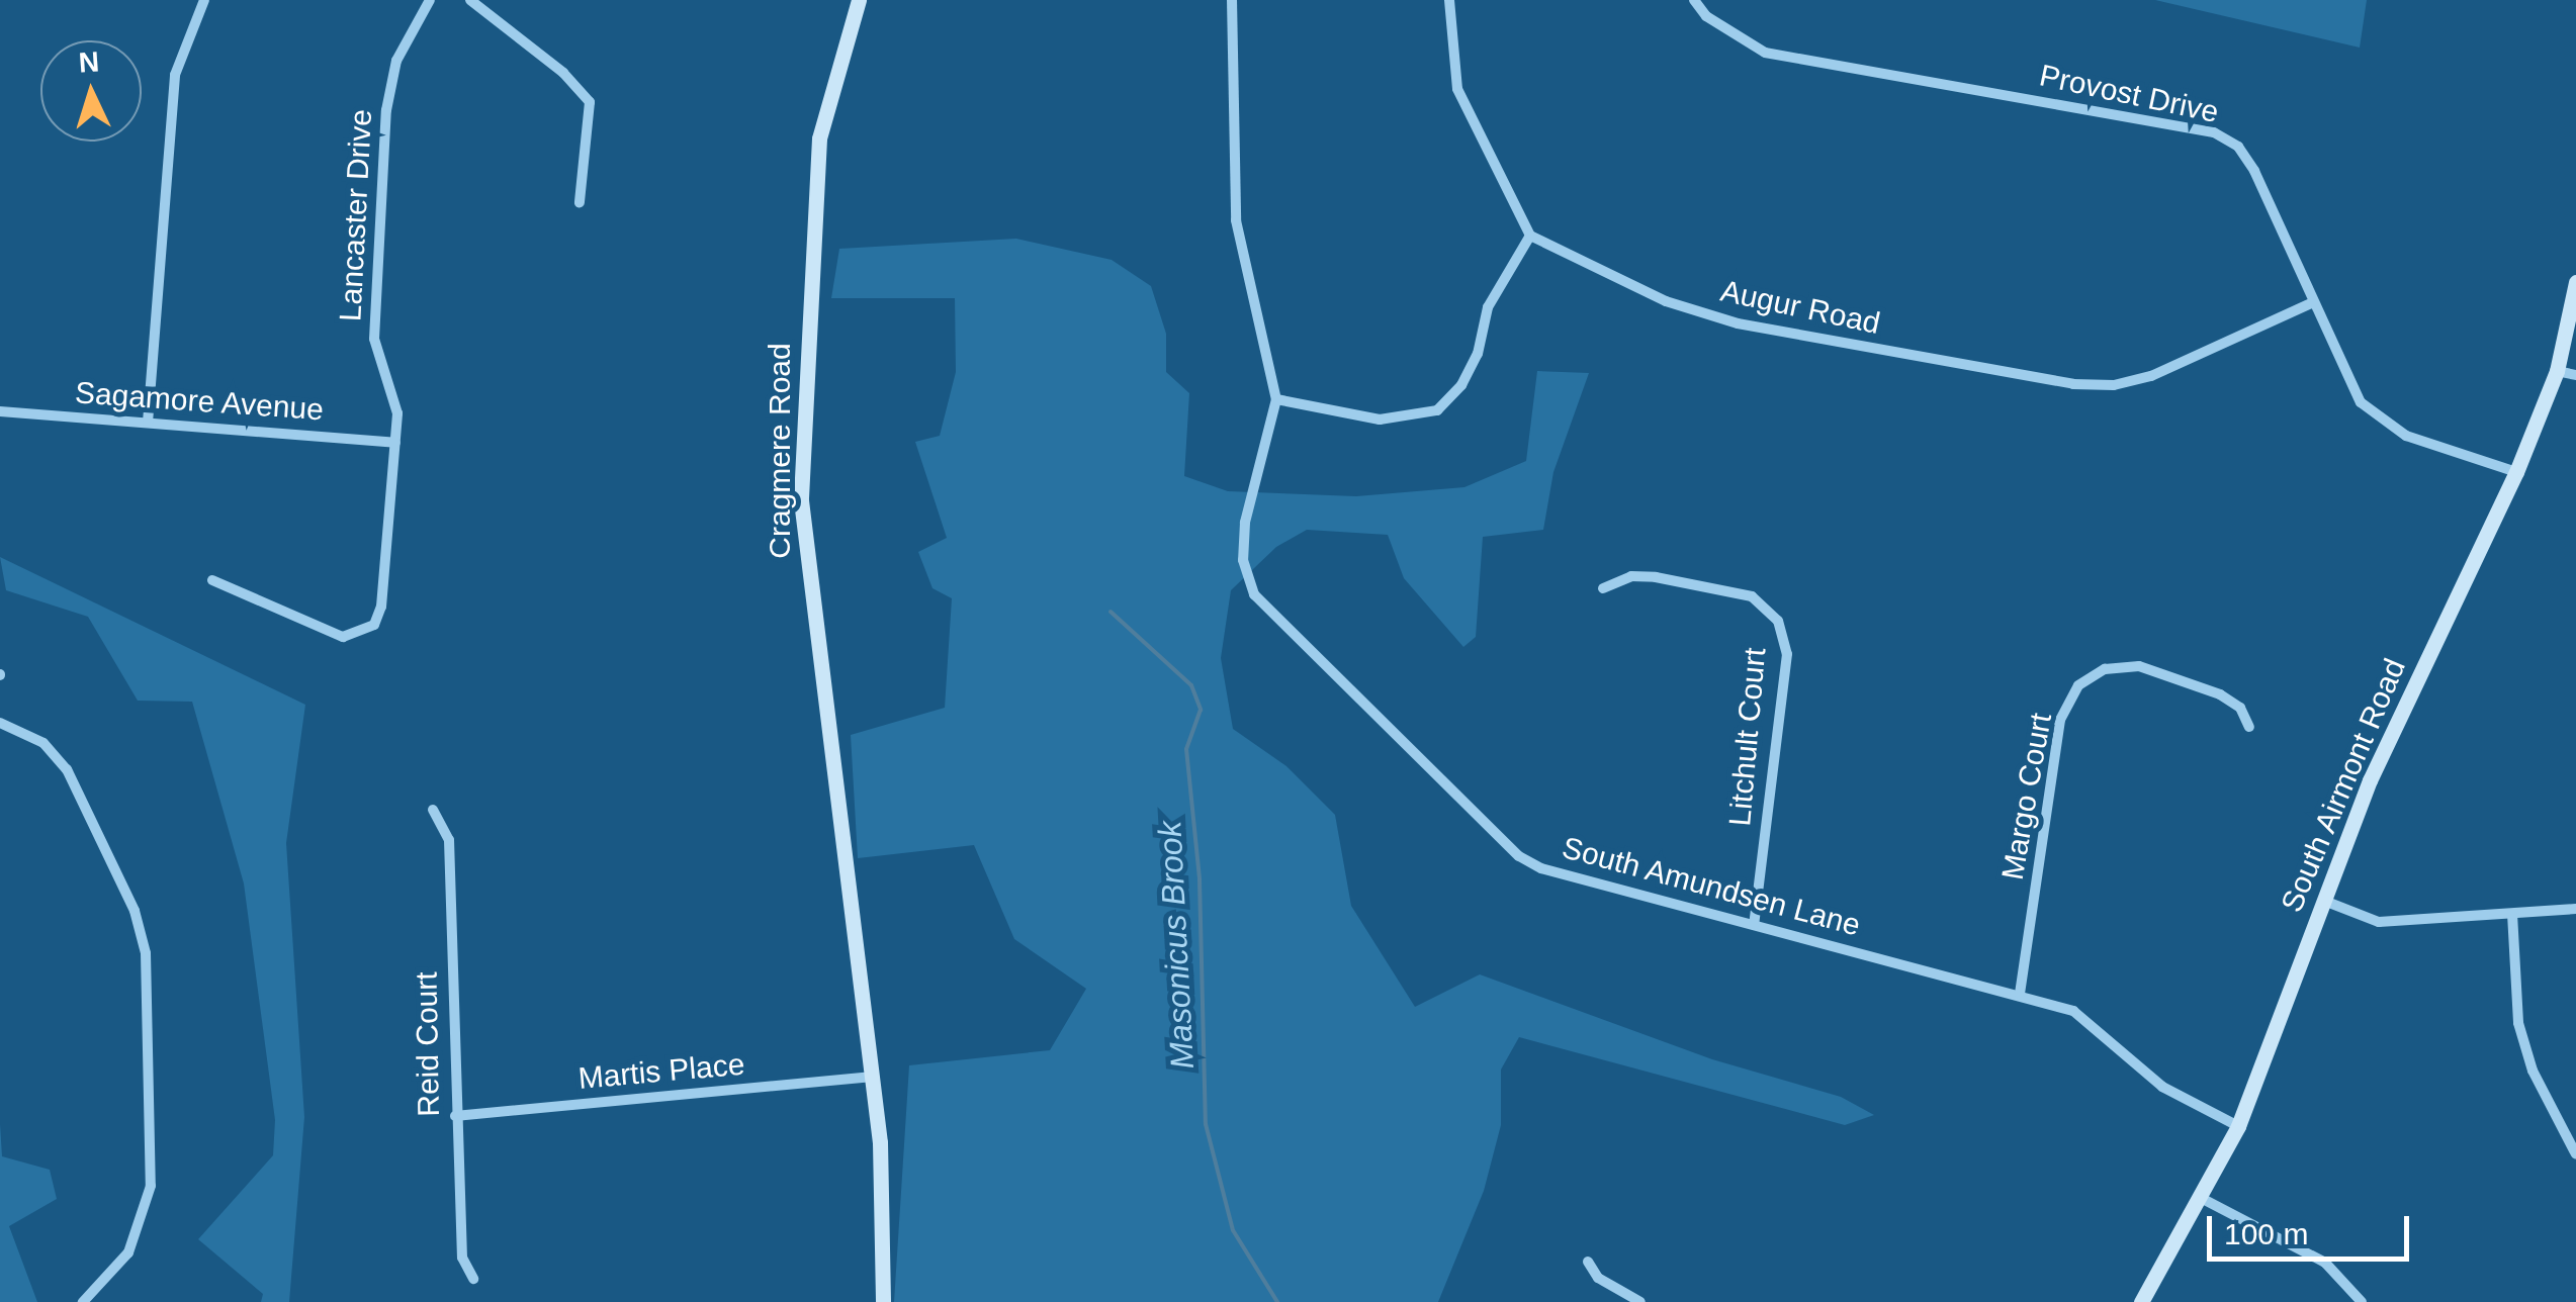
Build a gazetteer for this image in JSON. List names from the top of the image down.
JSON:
{
  "streets": {
    "street": [
      "Provost Drive",
      "Lancaster Drive",
      "Augur Road",
      "Sagamore Avenue",
      "Cragmere Road",
      "Litchult Court",
      "South Airmont Road",
      "Margo Court",
      "South Amundsen Lane",
      "Reid Court",
      "Martis Place"
    ]
  },
  "crossings": [
    ["Provost Drive", "Augur Road"],
    ["Provost Drive", "South Airmont Road"],
    ["Lancaster Drive", "Sagamore Avenue"],
    ["Cragmere Road", "Martis Place"],
    ["Litchult Court", "South Amundsen Lane"],
    ["South Airmont Road", "South Amundsen Lane"],
    ["Margo Court", "South Amundsen Lane"],
    ["Reid Court", "Martis Place"]
  ],
  "water": ["Masonicus Brook"],
  "scale_bar": "100 m",
  "north": "top"
}
